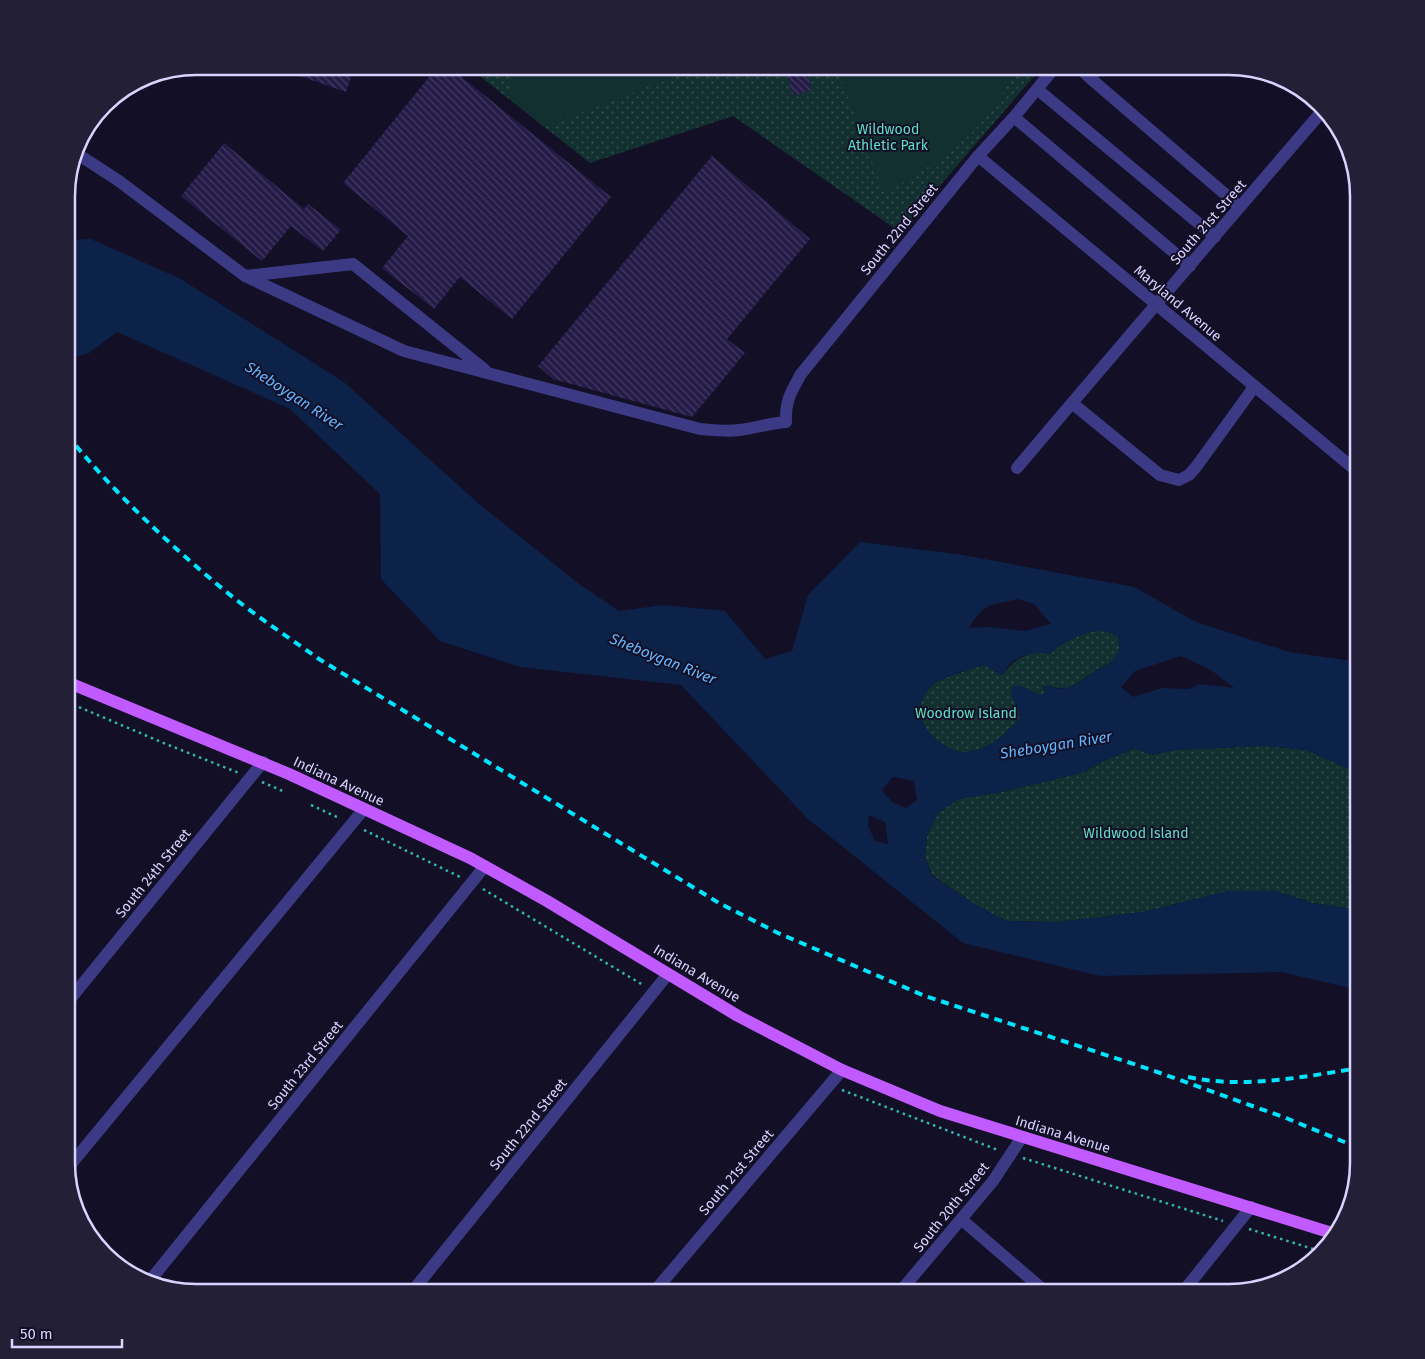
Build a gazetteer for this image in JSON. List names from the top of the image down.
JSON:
{
  "streets": {
    "main road": ["Indiana Avenue"],
    "street": [
      "South 21st Street",
      "South 22nd Street",
      "Maryland Avenue",
      "South 24th Street",
      "South 23rd Street",
      "South 20th Street"
    ]
  },
  "crossings": [
    ["South 21st Street", "Maryland Avenue"],
    ["South 21st Street", "Indiana Avenue"],
    ["South 22nd Street", "Maryland Avenue"],
    ["South 22nd Street", "Indiana Avenue"],
    ["Indiana Avenue", "South 24th Street"],
    ["Indiana Avenue", "South 23rd Street"],
    ["Indiana Avenue", "South 20th Street"]
  ],
  "water": ["Sheboygan River"],
  "parks": ["Wildwood Athletic Park", "Woodrow Island", "Wildwood Island"],
  "scale_bar": "50 m"
}
